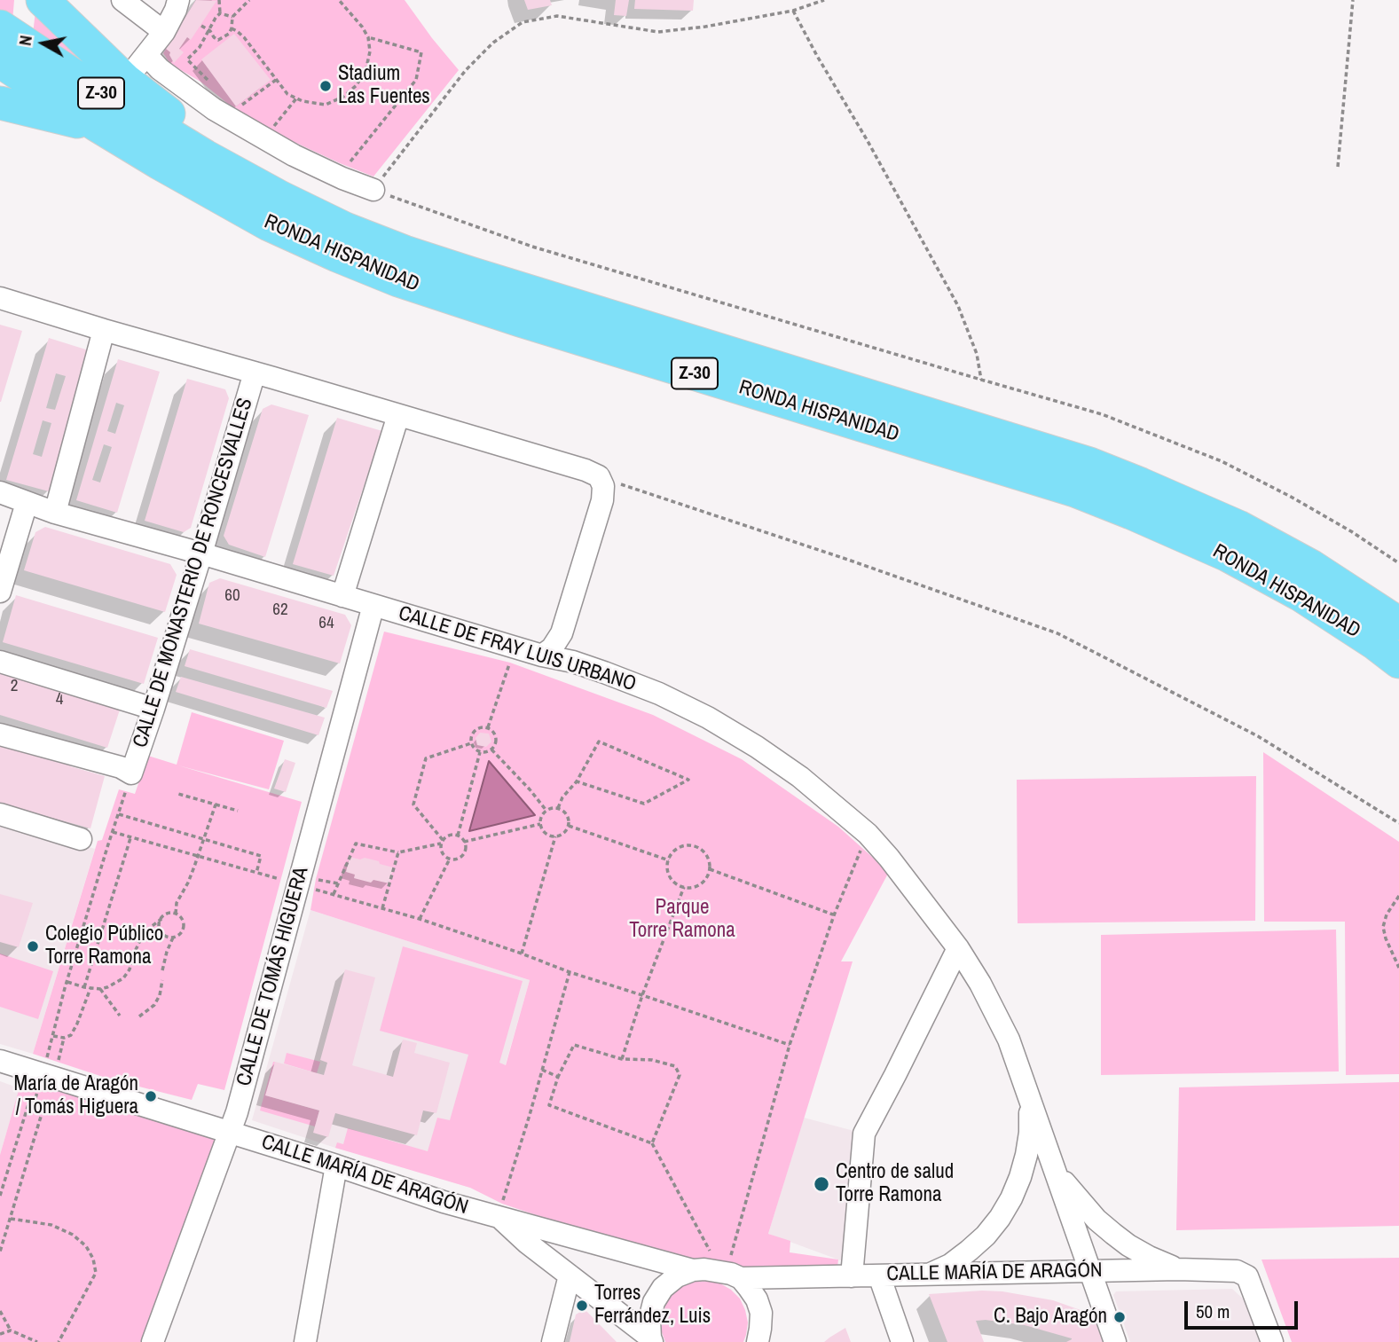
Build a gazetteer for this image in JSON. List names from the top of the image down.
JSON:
{
  "streets": {
    "highway": ["Z-30", "RONDA HISPANIDAD"],
    "street": [
      "CALLE DE MONASTERIO DE RONCESVALLES",
      "CALLE DE FRAY LUIS URBANO",
      "CALLE DE TOMÁS HIGUERA",
      "CALLE MARÍA DE ARAGÓN"
    ]
  },
  "crossings": [
    ["CALLE DE MONASTERIO DE RONCESVALLES", "CALLE DE FRAY LUIS URBANO"],
    ["CALLE DE FRAY LUIS URBANO", "CALLE DE TOMÁS HIGUERA"],
    ["CALLE DE FRAY LUIS URBANO", "CALLE MARÍA DE ARAGÓN"],
    ["CALLE DE TOMÁS HIGUERA", "CALLE MARÍA DE ARAGÓN"]
  ],
  "parks": ["Parque Torre Ramona"],
  "places": [
    "Stadium Las Fuentes",
    "Colegio Público Torre Ramona",
    "María de Aragón / Tomás Higuera",
    "Centro de salud Torre Ramona",
    "Torres Ferrández, Luis",
    "C. Bajo Aragón"
  ],
  "house_numbers": [
    "60",
    "62",
    "64",
    "2",
    "4"
  ],
  "scale_bar": "50 m",
  "north": "left"
}
